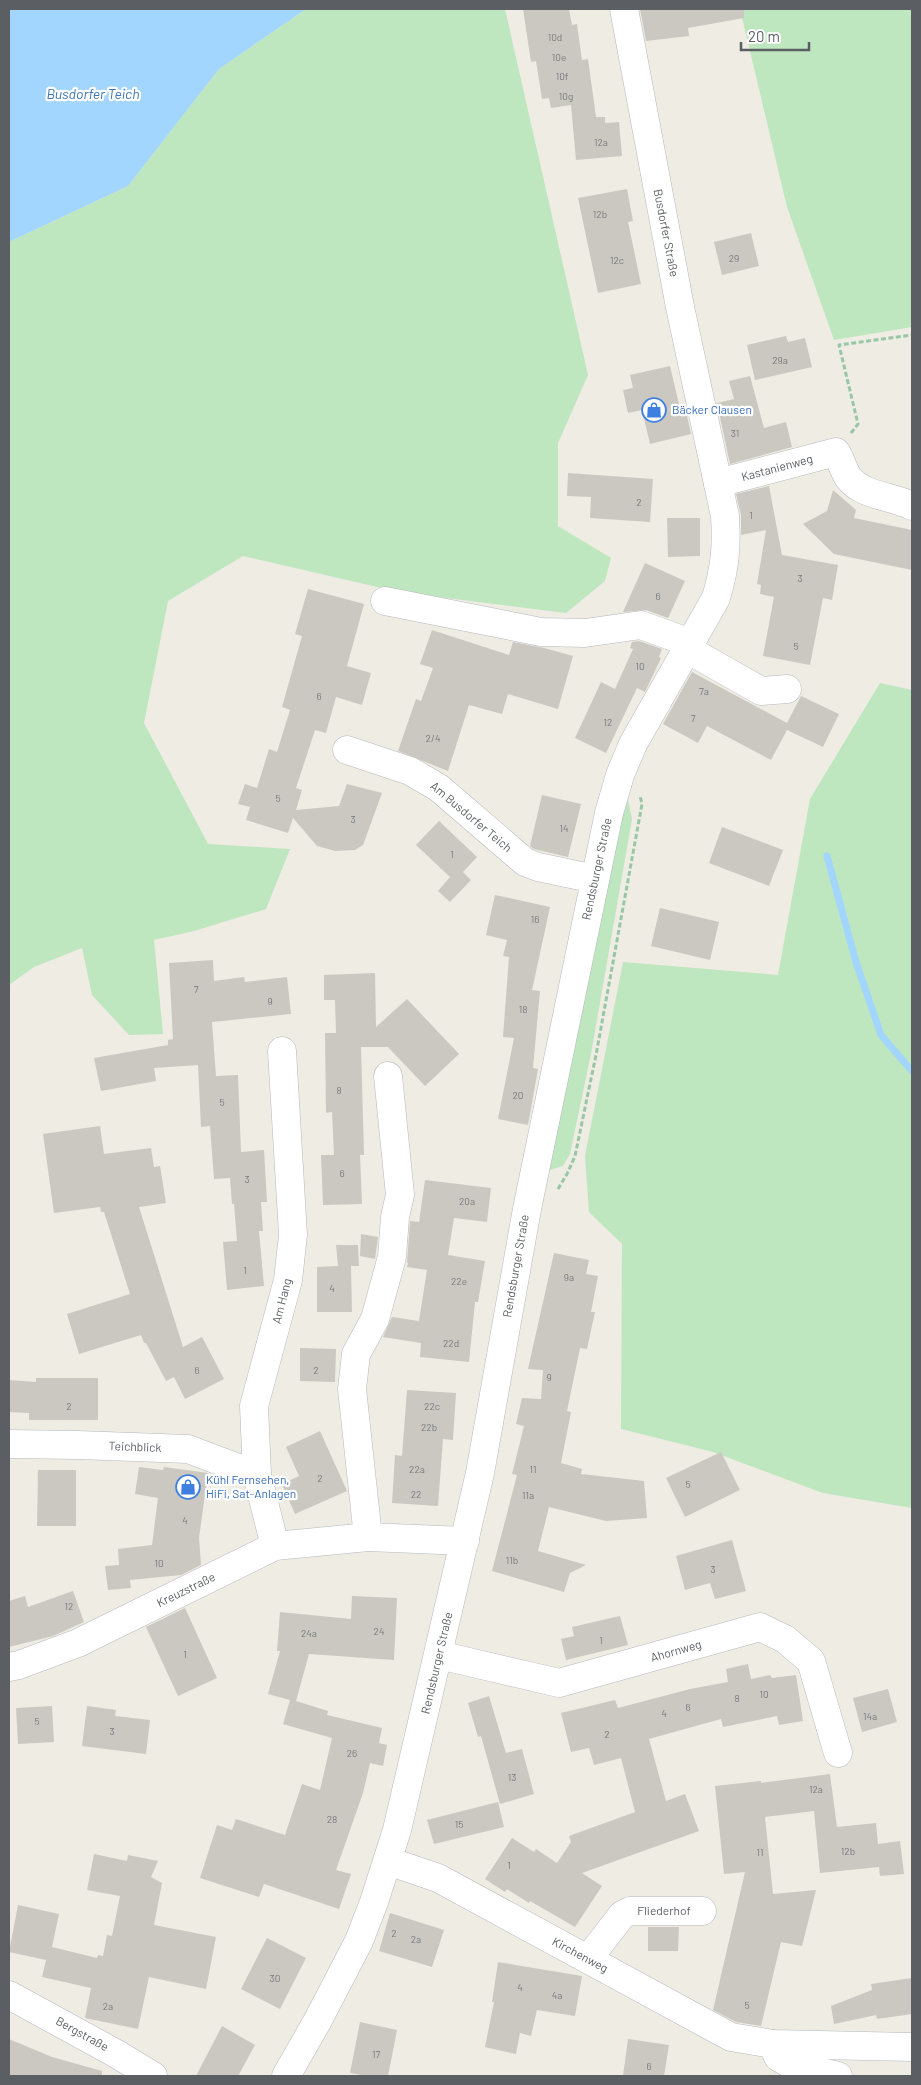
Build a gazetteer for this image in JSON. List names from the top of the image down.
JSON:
{
  "streets": {
    "street": [
      "Busdorfer Straße",
      "Kastanienweg",
      "Am Busdorfer Teich",
      "Rendsburger Straße",
      "Am Hang",
      "Teichblick",
      "Kreuzstraße",
      "Ahornweg",
      "Fliederhof",
      "Kirchenweg",
      "Bergstraße"
    ]
  },
  "crossings": [
    ["Busdorfer Straße", "Rendsburger Straße"],
    ["Kastanienweg", "Rendsburger Straße"],
    ["Am Busdorfer Teich", "Rendsburger Straße"],
    ["Rendsburger Straße", "Kreuzstraße"],
    ["Rendsburger Straße", "Ahornweg"],
    ["Rendsburger Straße", "Kirchenweg"],
    ["Am Hang", "Teichblick"],
    ["Am Hang", "Kreuzstraße"],
    ["Fliederhof", "Kirchenweg"]
  ],
  "water": ["Busdorfer Teich"],
  "places": {
    "shop": ["Bäcker Clausen", "Kühl Fernsehen, HiFi, Sat-Anlagen"]
  },
  "house_numbers": [
    "10d",
    "10e",
    "10f",
    "10g",
    "12a",
    "12b",
    "29",
    "12c",
    "29a",
    "31",
    "2",
    "1",
    "3",
    "6",
    "5",
    "10",
    "7a",
    "6",
    "7",
    "12",
    "2/4",
    "5",
    "3",
    "14",
    "1",
    "16",
    "7",
    "9",
    "18",
    "8",
    "20",
    "5",
    "6",
    "3",
    "20a",
    "1",
    "9a",
    "22e",
    "4",
    "22d",
    "6",
    "2",
    "9",
    "2",
    "22c",
    "22b",
    "22a",
    "11",
    "2",
    "5",
    "22",
    "11a",
    "4",
    "11b",
    "10",
    "3",
    "12",
    "24",
    "24a",
    "1",
    "1",
    "10",
    "8",
    "6",
    "4",
    "14a",
    "5",
    "3",
    "2",
    "26",
    "13",
    "12a",
    "28",
    "15",
    "12b",
    "11",
    "1",
    "2",
    "2a",
    "30",
    "4",
    "4a",
    "5",
    "2a",
    "17",
    "6"
  ],
  "scale_bar": "20 m"
}
